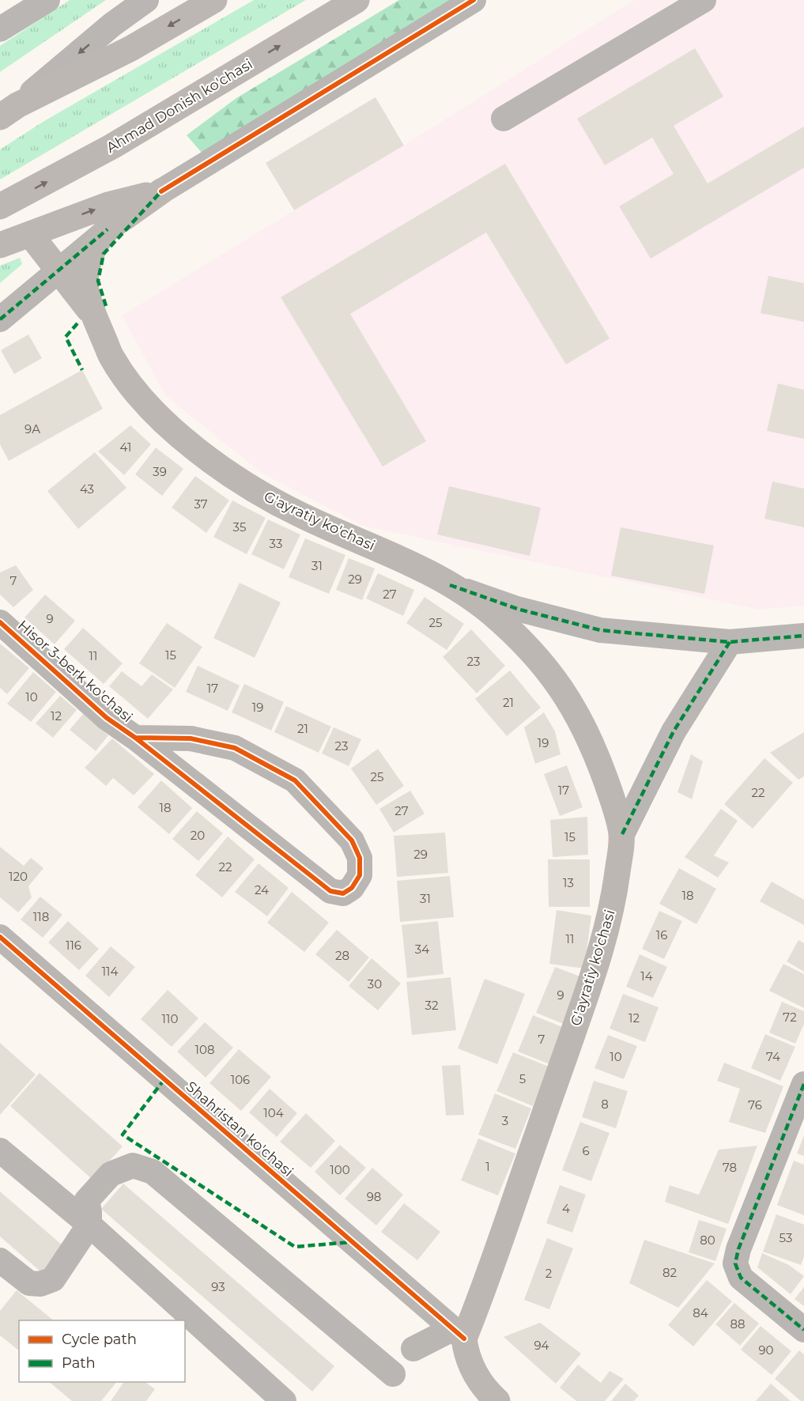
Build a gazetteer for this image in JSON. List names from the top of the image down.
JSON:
{
  "streets": {
    "main road": ["Ahmad Donish ko'chasi", "G'ayratiy ko'chasi"],
    "street": ["Hisor 3-berk ko'chasi", "Shahristan ko'chasi"]
  },
  "crossings": [
    ["G'ayratiy ko'chasi", "Shahristan ko'chasi"]
  ],
  "house_numbers": [
    "9A",
    "41",
    "39",
    "43",
    "37",
    "35",
    "33",
    "31",
    "29",
    "7",
    "27",
    "9",
    "25",
    "15",
    "11",
    "23",
    "17",
    "10",
    "21",
    "19",
    "12",
    "21",
    "19",
    "23",
    "25",
    "17",
    "22",
    "18",
    "27",
    "20",
    "15",
    "29",
    "22",
    "120",
    "13",
    "24",
    "18",
    "31",
    "118",
    "16",
    "11",
    "116",
    "34",
    "28",
    "114",
    "14",
    "30",
    "9",
    "32",
    "72",
    "12",
    "110",
    "7",
    "108",
    "10",
    "74",
    "5",
    "106",
    "8",
    "76",
    "104",
    "3",
    "6",
    "1",
    "78",
    "100",
    "98",
    "4",
    "53",
    "80",
    "82",
    "2",
    "93",
    "84",
    "88",
    "94",
    "90"
  ],
  "legend": ["Cycle path", "Path"]
}
